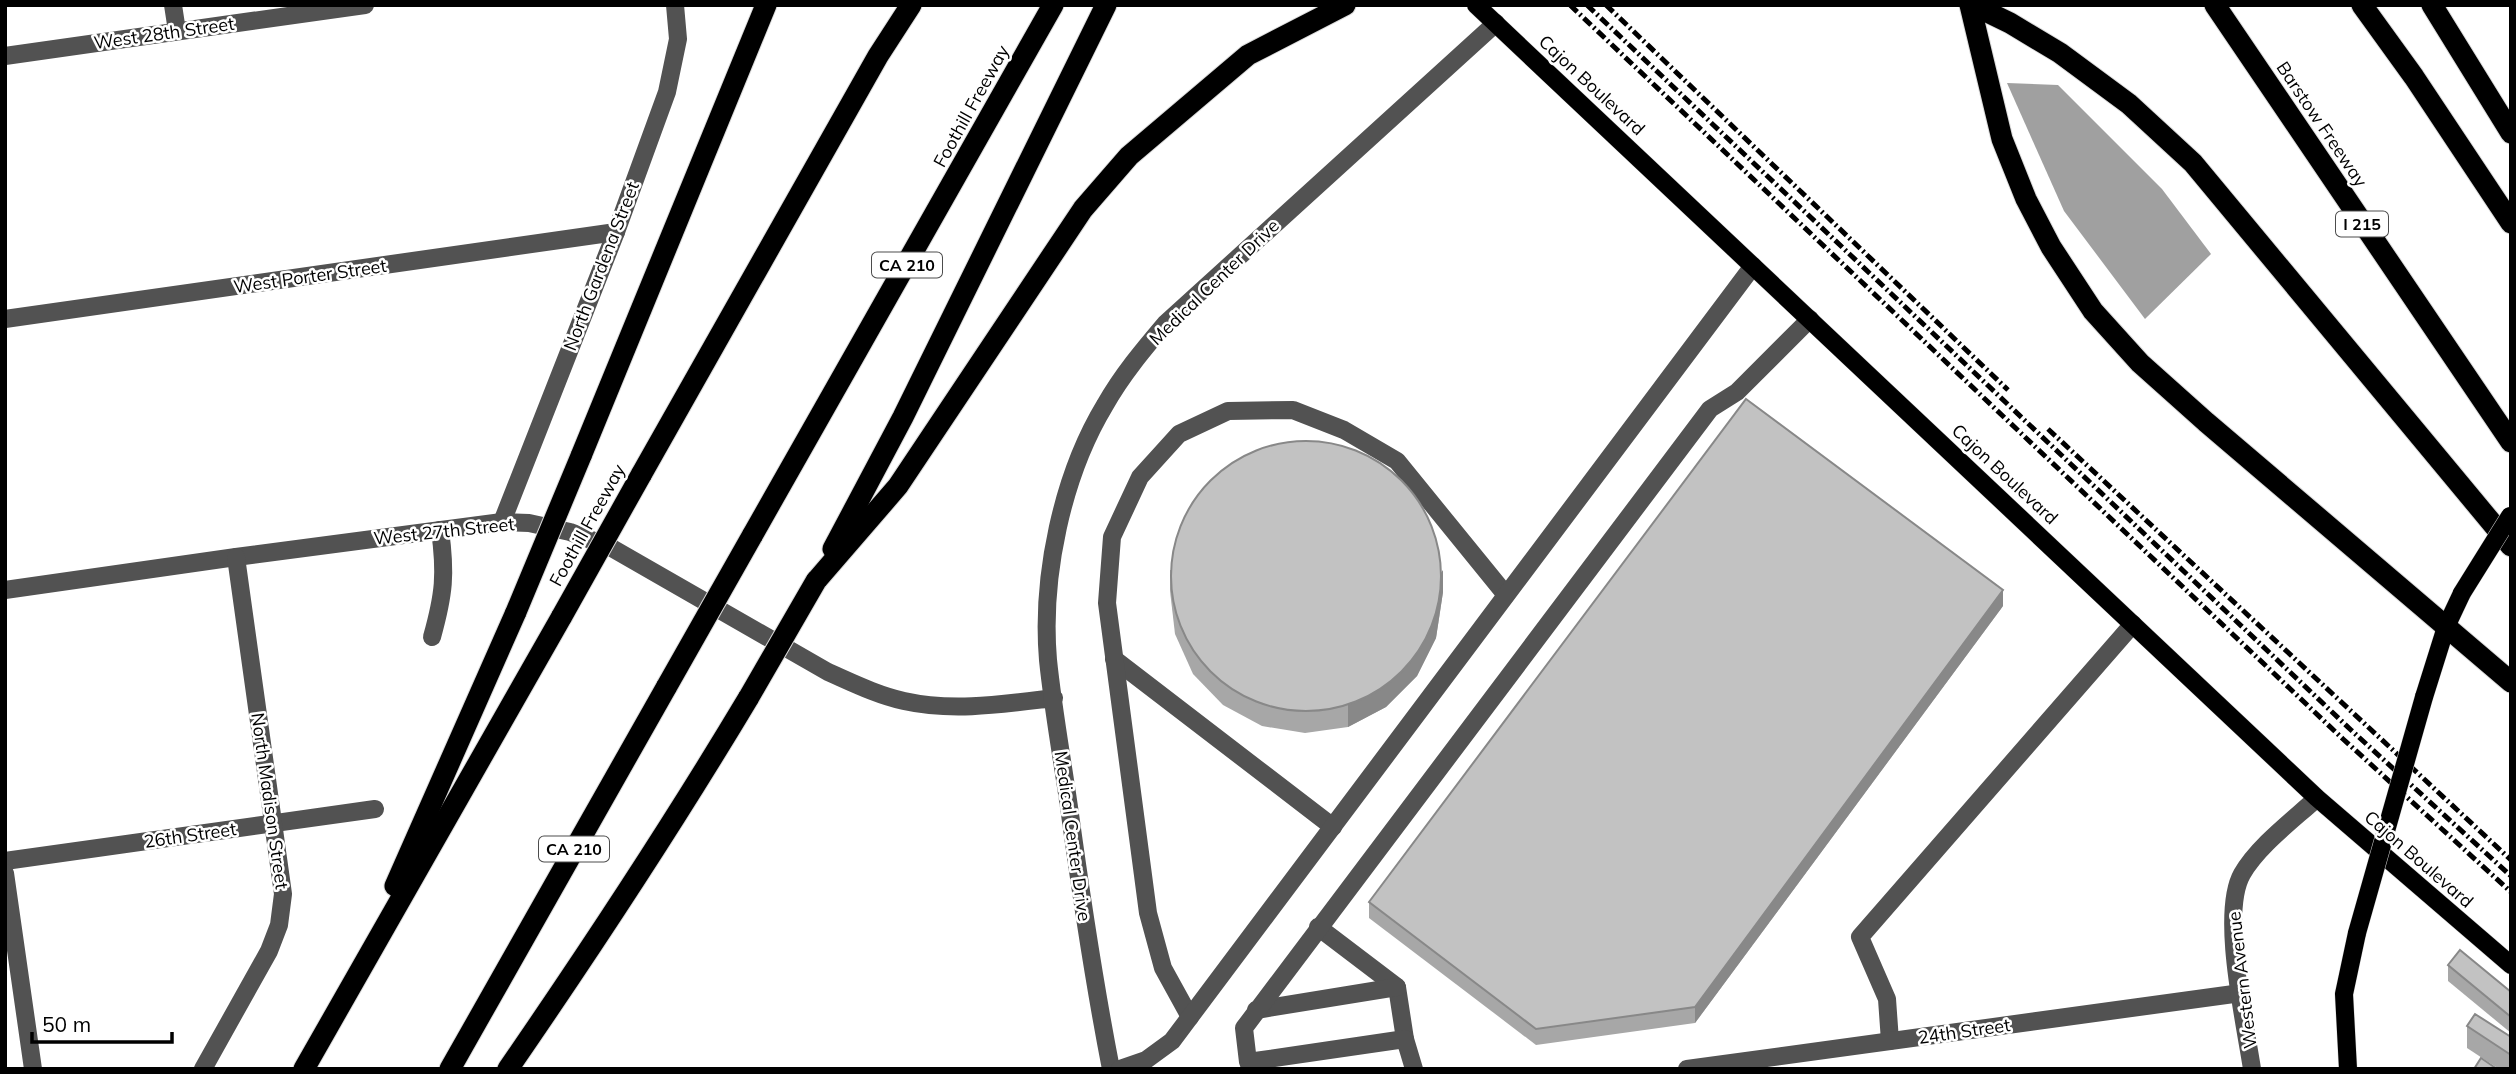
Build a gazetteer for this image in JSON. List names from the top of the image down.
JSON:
{
  "streets": {
    "highway": [
      "Foothill Freeway",
      "Barstow Freeway",
      "I 215",
      "CA 210"
    ],
    "main road": ["Cajon Boulevard"],
    "street": [
      "West 28th Street",
      "North Gardena Street",
      "West Porter Street",
      "Medical Center Drive",
      "West 27th Street",
      "North Madison Street",
      "26th Street",
      "Western Avenue",
      "24th Street"
    ]
  },
  "crossings": [
    ["Cajon Boulevard", "Medical Center Drive"],
    ["Cajon Boulevard", "Western Avenue"],
    ["North Gardena Street", "West Porter Street"],
    ["North Gardena Street", "West 27th Street"],
    ["Medical Center Drive", "West 27th Street"],
    ["West 27th Street", "North Madison Street"],
    ["North Madison Street", "26th Street"],
    ["Western Avenue", "24th Street"]
  ],
  "scale_bar": "50 m"
}
